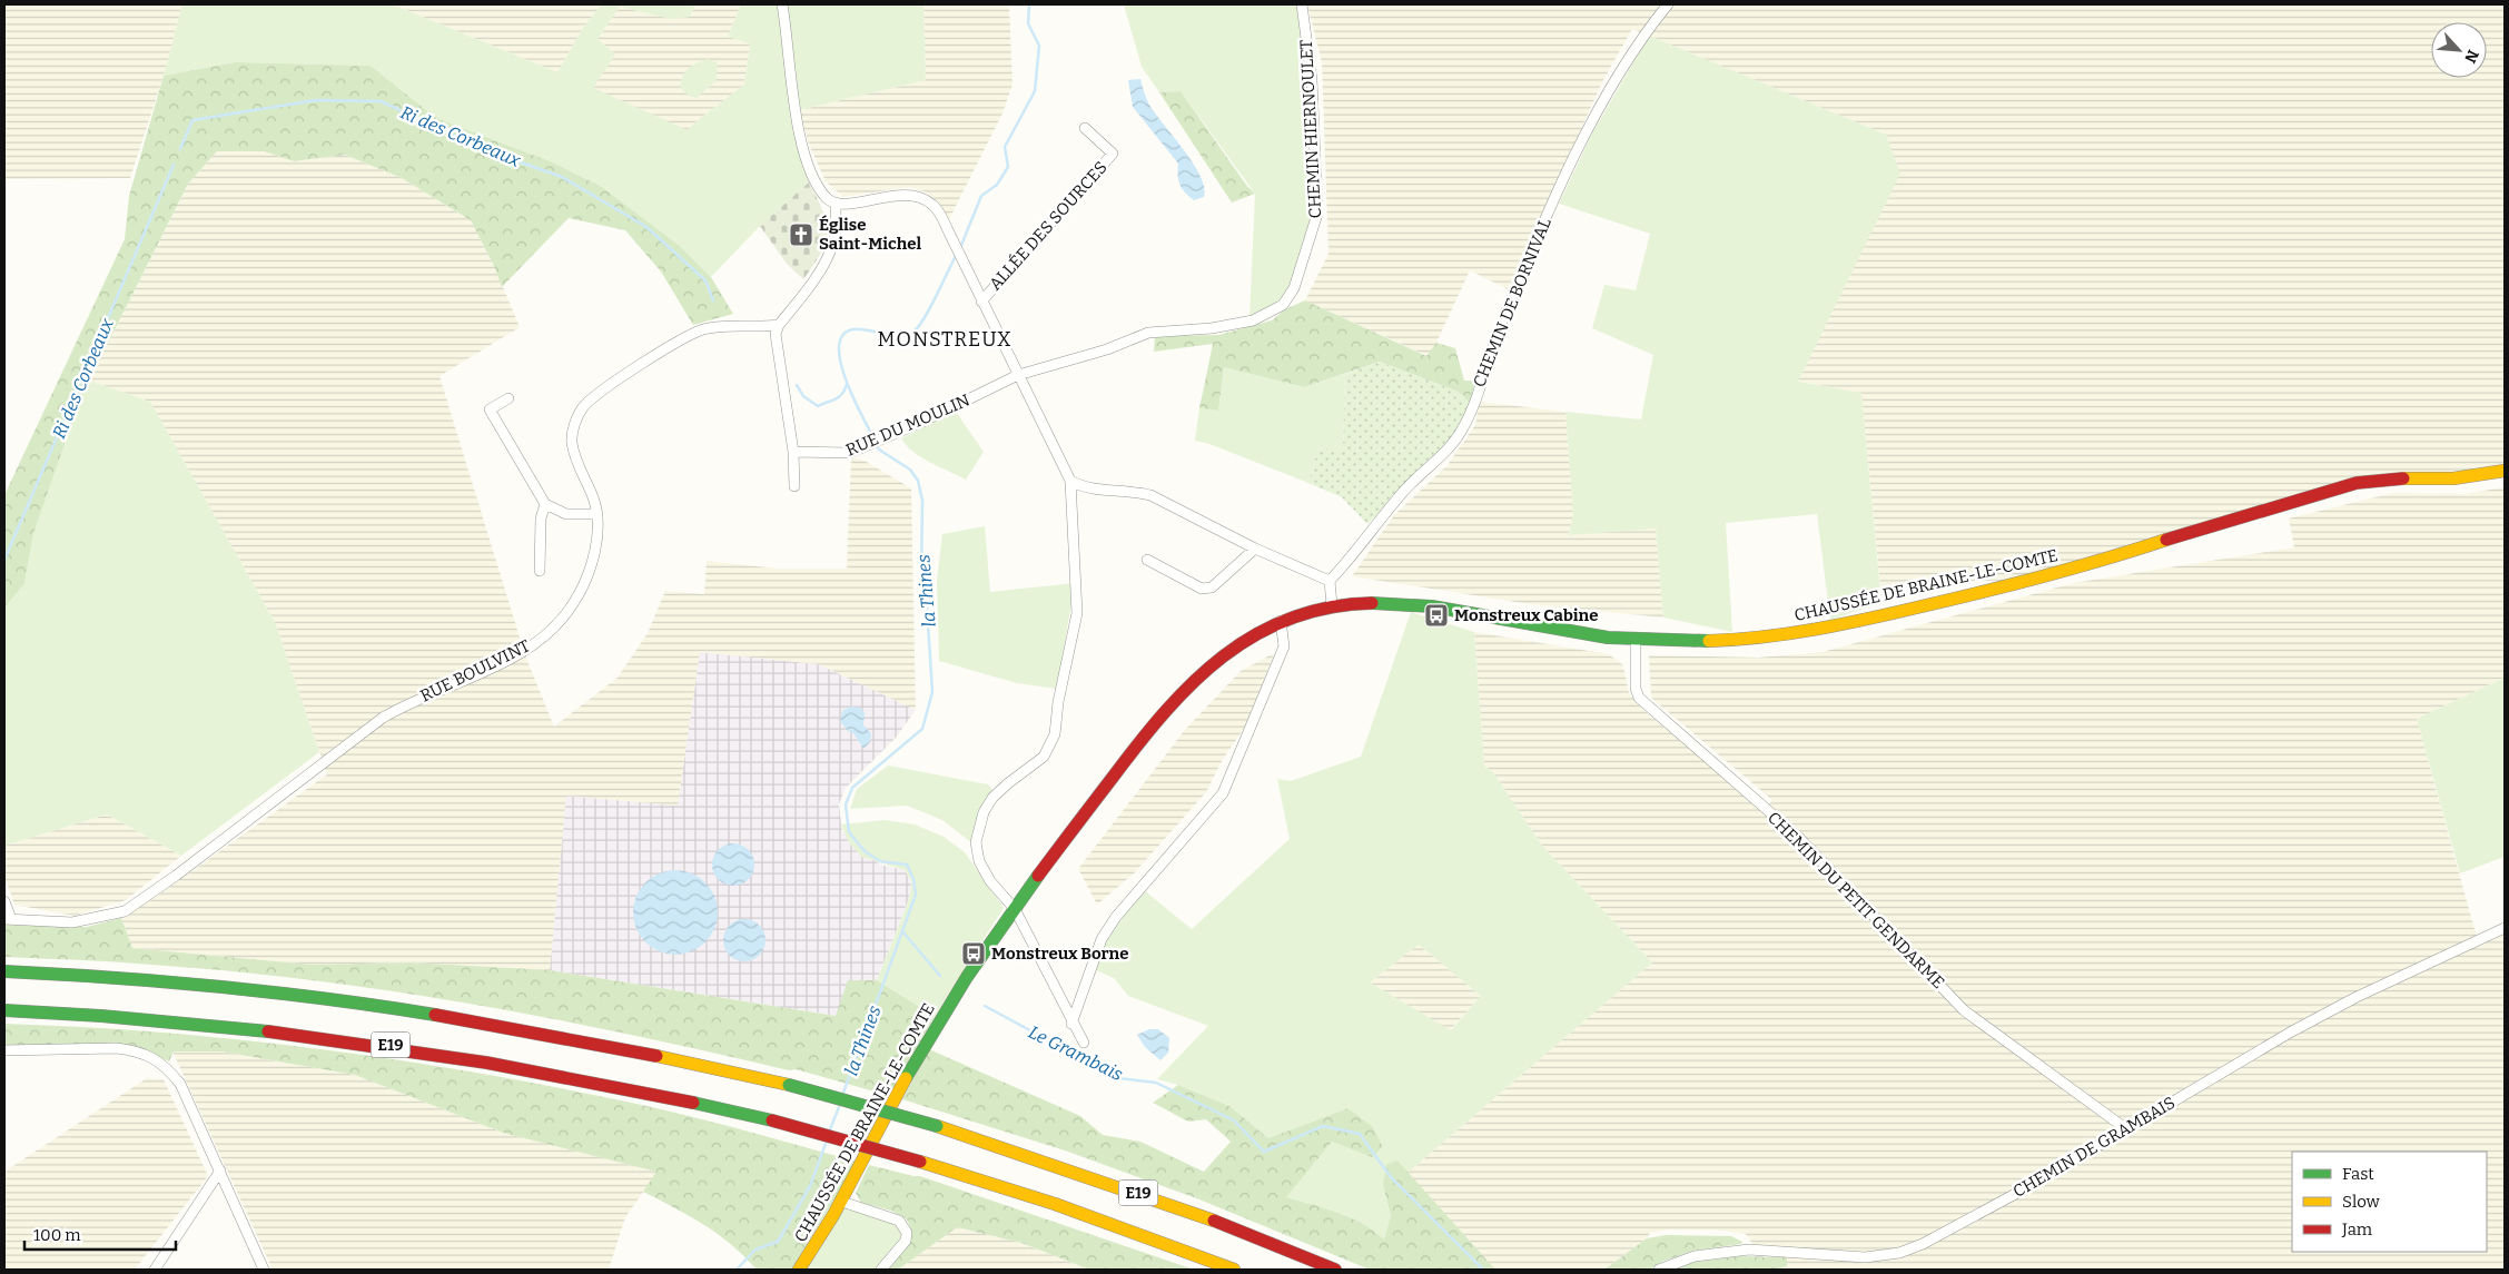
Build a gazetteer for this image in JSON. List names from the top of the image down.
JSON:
{
  "streets": {
    "main road": ["CHAUSSÉE DE BRAINE-LE-COMTE", "E19"],
    "street": [
      "CHEMIN HIERNOULET",
      "ALLÉE DES SOURCES",
      "CHEMIN DE BORNIVAL",
      "RUE DU MOULIN",
      "RUE BOULVINT",
      "CHEMIN DU PETIT GENDARME",
      "CHEMIN DE GRAMBAIS"
    ]
  },
  "crossings": [
    ["CHEMIN HIERNOULET", "RUE DU MOULIN"],
    ["CHAUSSÉE DE BRAINE-LE-COMTE", "CHEMIN DU PETIT GENDARME"],
    ["CHEMIN DU PETIT GENDARME", "CHEMIN DE GRAMBAIS"]
  ],
  "districts": ["MONSTREUX"],
  "water": ["Ri des Corbeaux", "la Thines", "Le Grambais"],
  "places": {
    "church": ["Église Saint-Michel"],
    "bus stop": ["Monstreux Cabine", "Monstreux Borne"]
  },
  "legend": ["Fast", "Slow", "Jam"],
  "scale_bar": "100 m",
  "north": "bottom right"
}
